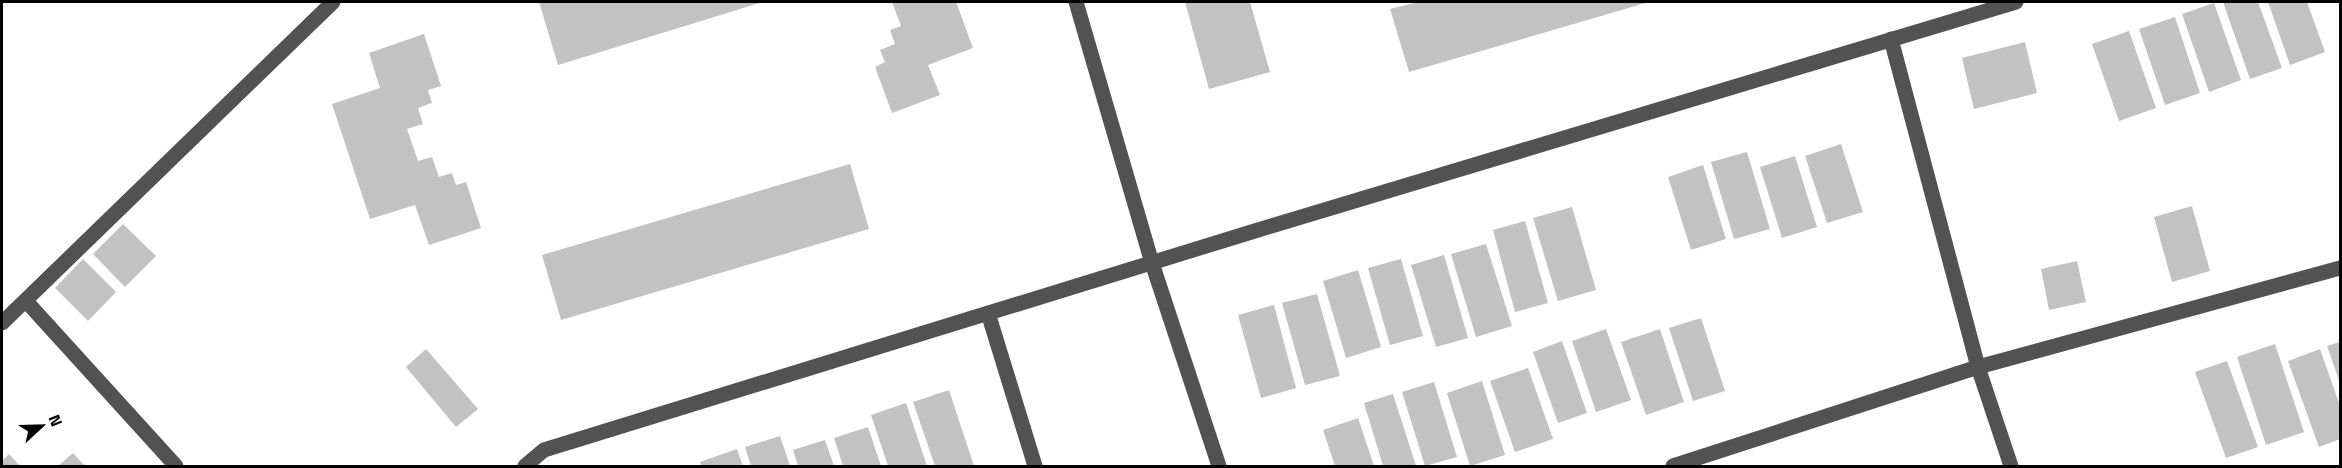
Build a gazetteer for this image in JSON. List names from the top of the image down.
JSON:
{
  "north": "right"
}
